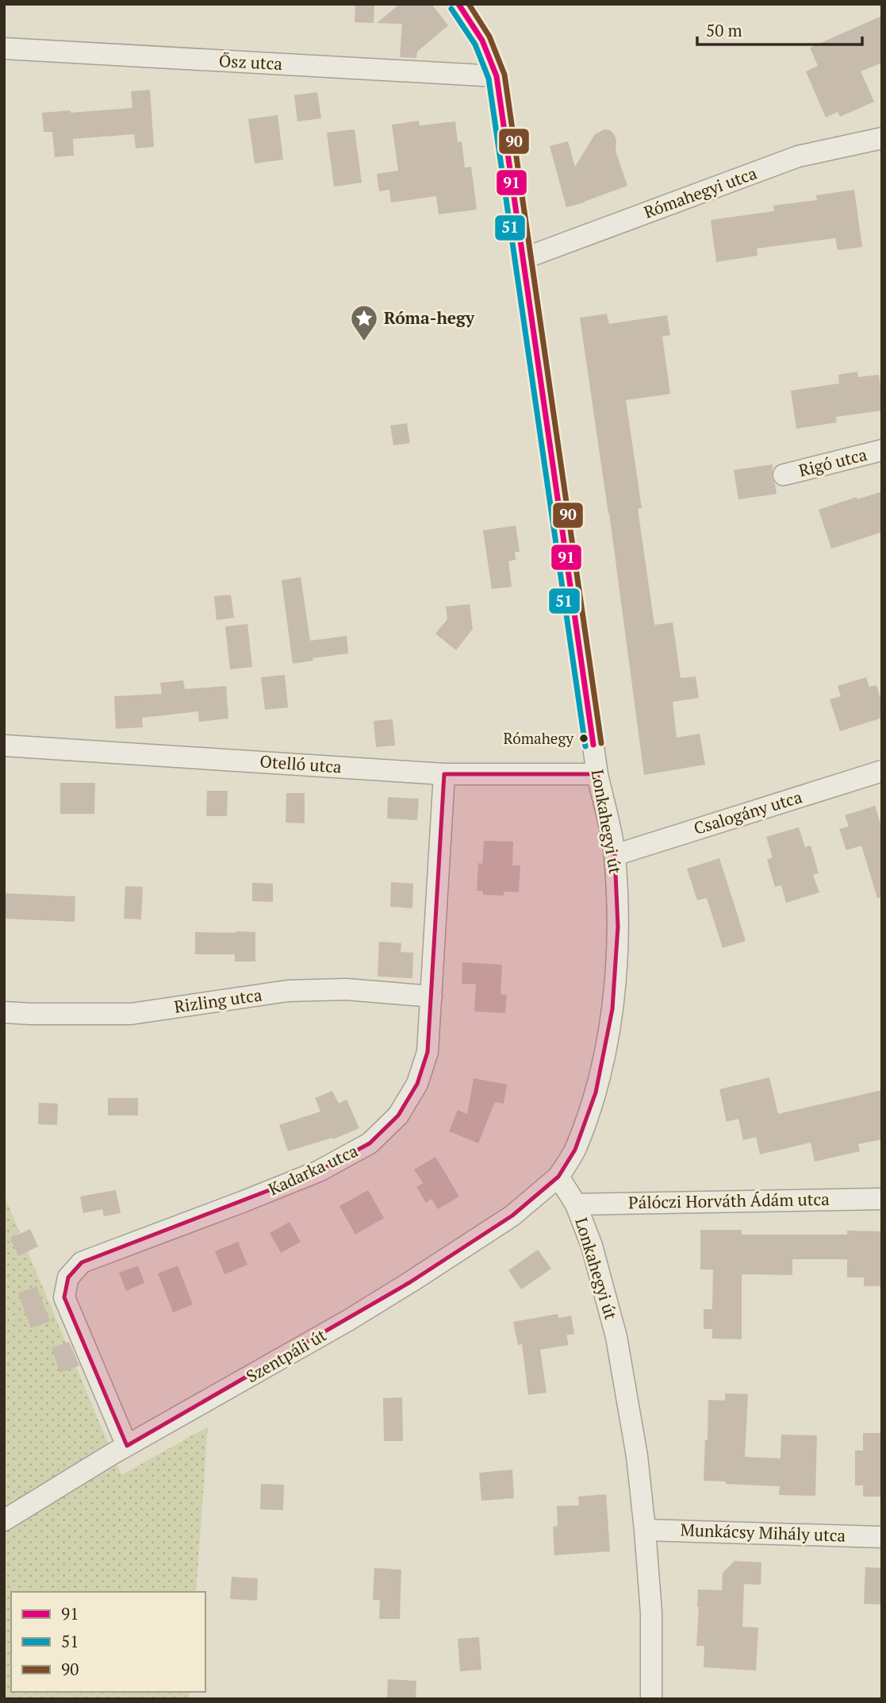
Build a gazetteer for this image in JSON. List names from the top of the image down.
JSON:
{
  "streets": {
    "street": [
      "Ősz utca",
      "Rómahegyi utca",
      "Rigó utca",
      "Otelló utca",
      "Csalogány utca",
      "Lonkahegyi út",
      "Rizling utca",
      "Kadarka utca",
      "Pálóczi Horváth Ádám utca",
      "Szentpáli út",
      "Munkácsy Mihály utca"
    ]
  },
  "crossings": [
    ["Ősz utca", "Lonkahegyi út"],
    ["Rómahegyi utca", "Lonkahegyi út"],
    ["Otelló utca", "Lonkahegyi út"],
    ["Otelló utca", "Kadarka utca"],
    ["Csalogány utca", "Lonkahegyi út"],
    ["Lonkahegyi út", "Pálóczi Horváth Ádám utca"],
    ["Lonkahegyi út", "Szentpáli út"],
    ["Lonkahegyi út", "Munkácsy Mihály utca"],
    ["Rizling utca", "Kadarka utca"],
    ["Kadarka utca", "Szentpáli út"]
  ],
  "places": {
    "place": ["Róma-hegy"],
    "other": ["Rómahegy"]
  },
  "lines": ["transit line 91", "transit line 90", "transit line 51"],
  "legend": ["91", "51", "90"],
  "scale_bar": "50 m"
}
